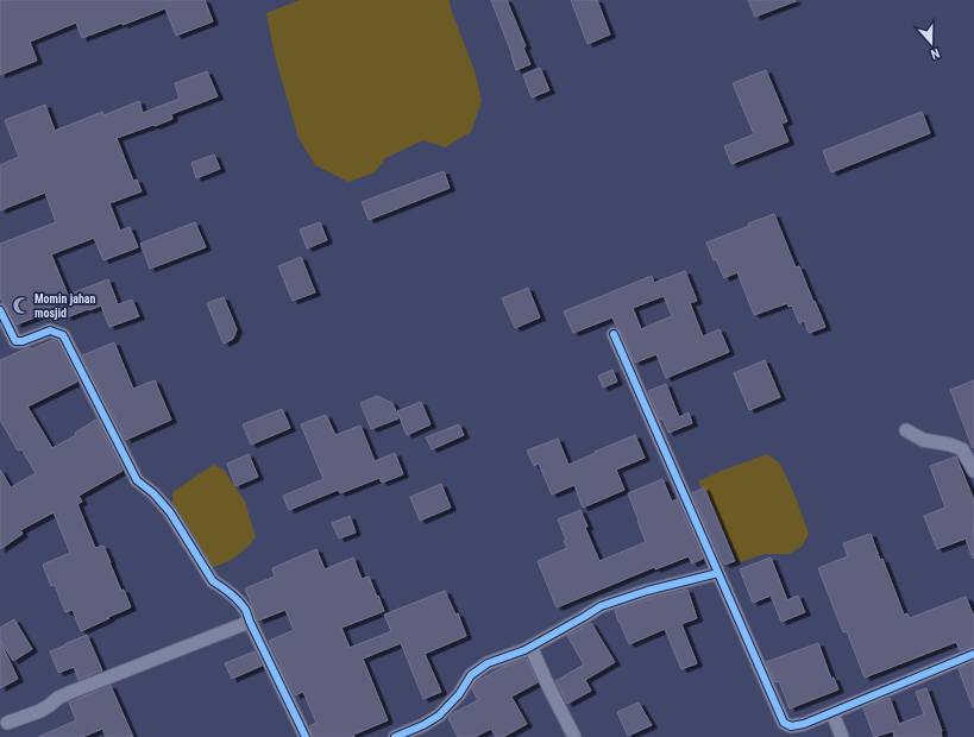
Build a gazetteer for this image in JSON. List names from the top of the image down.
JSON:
{
  "places": {
    "mosque": ["Momin jahan mosjid"]
  },
  "north": "bottom"
}
